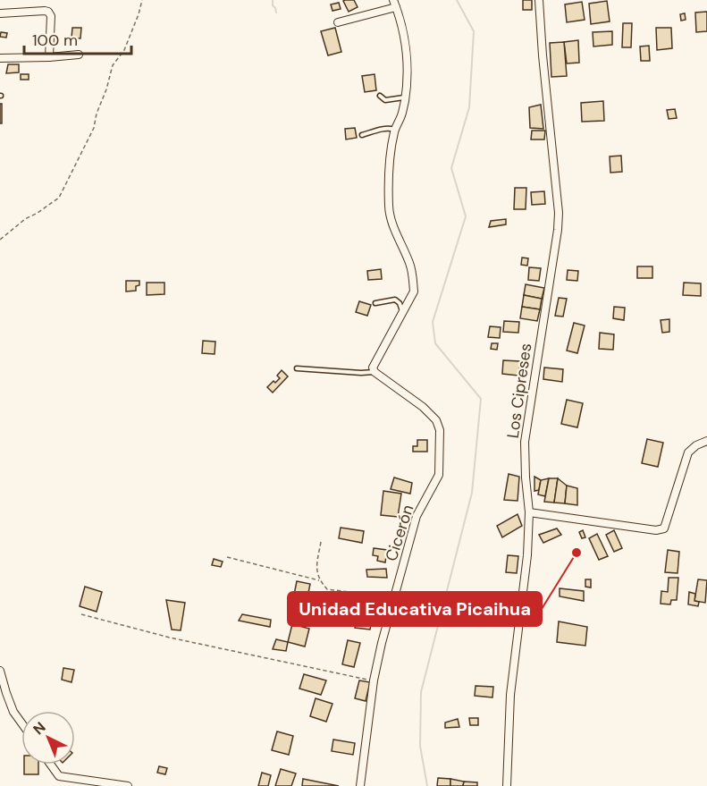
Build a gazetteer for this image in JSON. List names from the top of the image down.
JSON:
{
  "streets": {
    "street": ["Los Cipreses", "Cicerón"]
  },
  "places": ["Unidad Educativa Picaihua"],
  "scale_bar": "100 m",
  "north": "top left"
}
